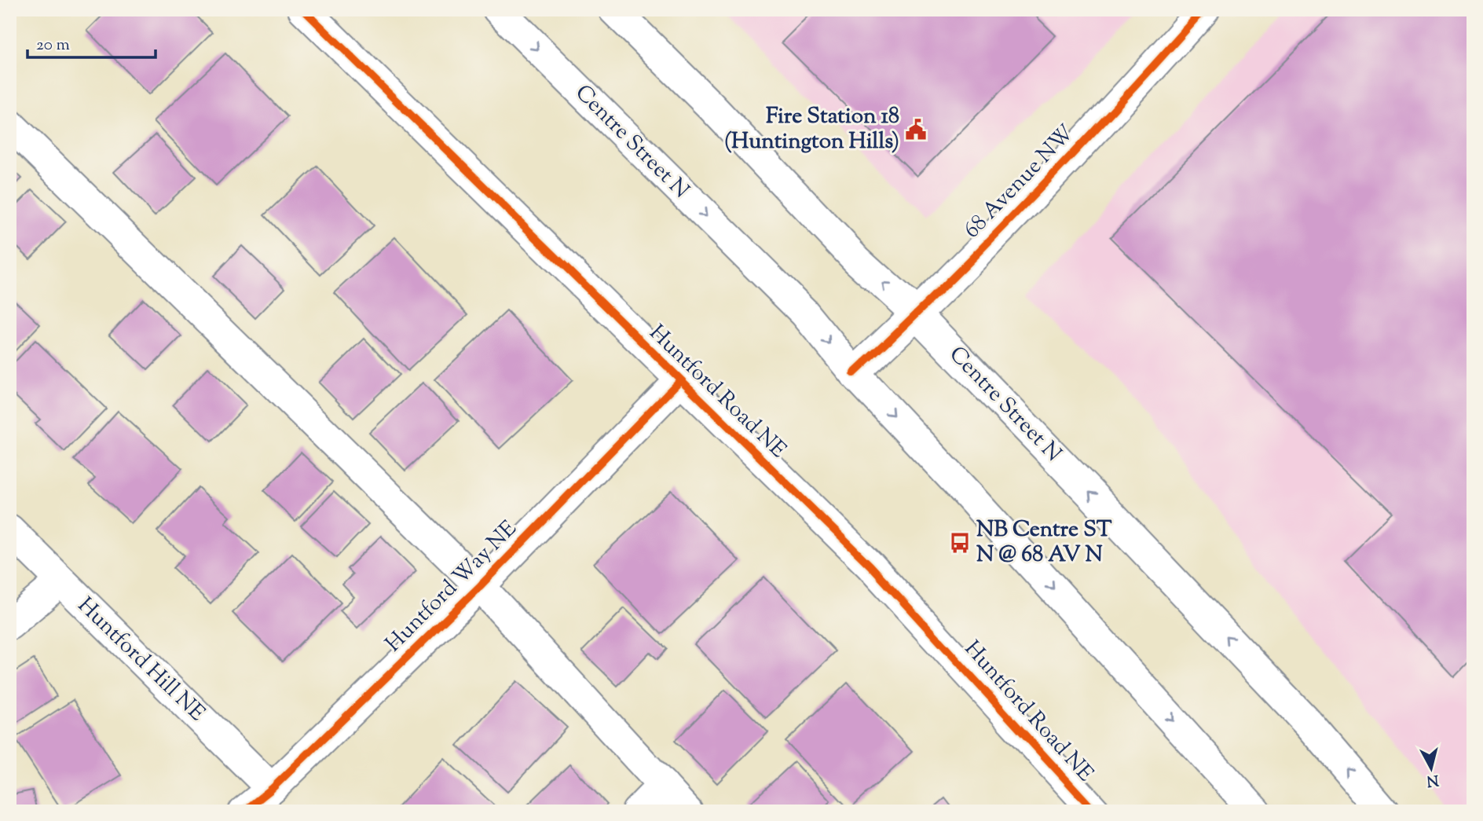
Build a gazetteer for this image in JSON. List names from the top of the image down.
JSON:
{
  "streets": {
    "street": [
      "Centre Street N",
      "68 Avenue NW",
      "Huntford Road NE",
      "Huntford Way NE",
      "Huntford Hill NE"
    ]
  },
  "crossings": [
    ["Centre Street N", "68 Avenue NW"],
    ["Huntford Road NE", "Huntford Way NE"],
    ["Huntford Way NE", "Huntford Hill NE"]
  ],
  "places": {
    "public building": ["Fire Station 18 (Huntington Hills)"],
    "bus stop": ["NB Centre ST N @ 68 AV N"]
  },
  "scale_bar": "20 m",
  "north": "bottom"
}
